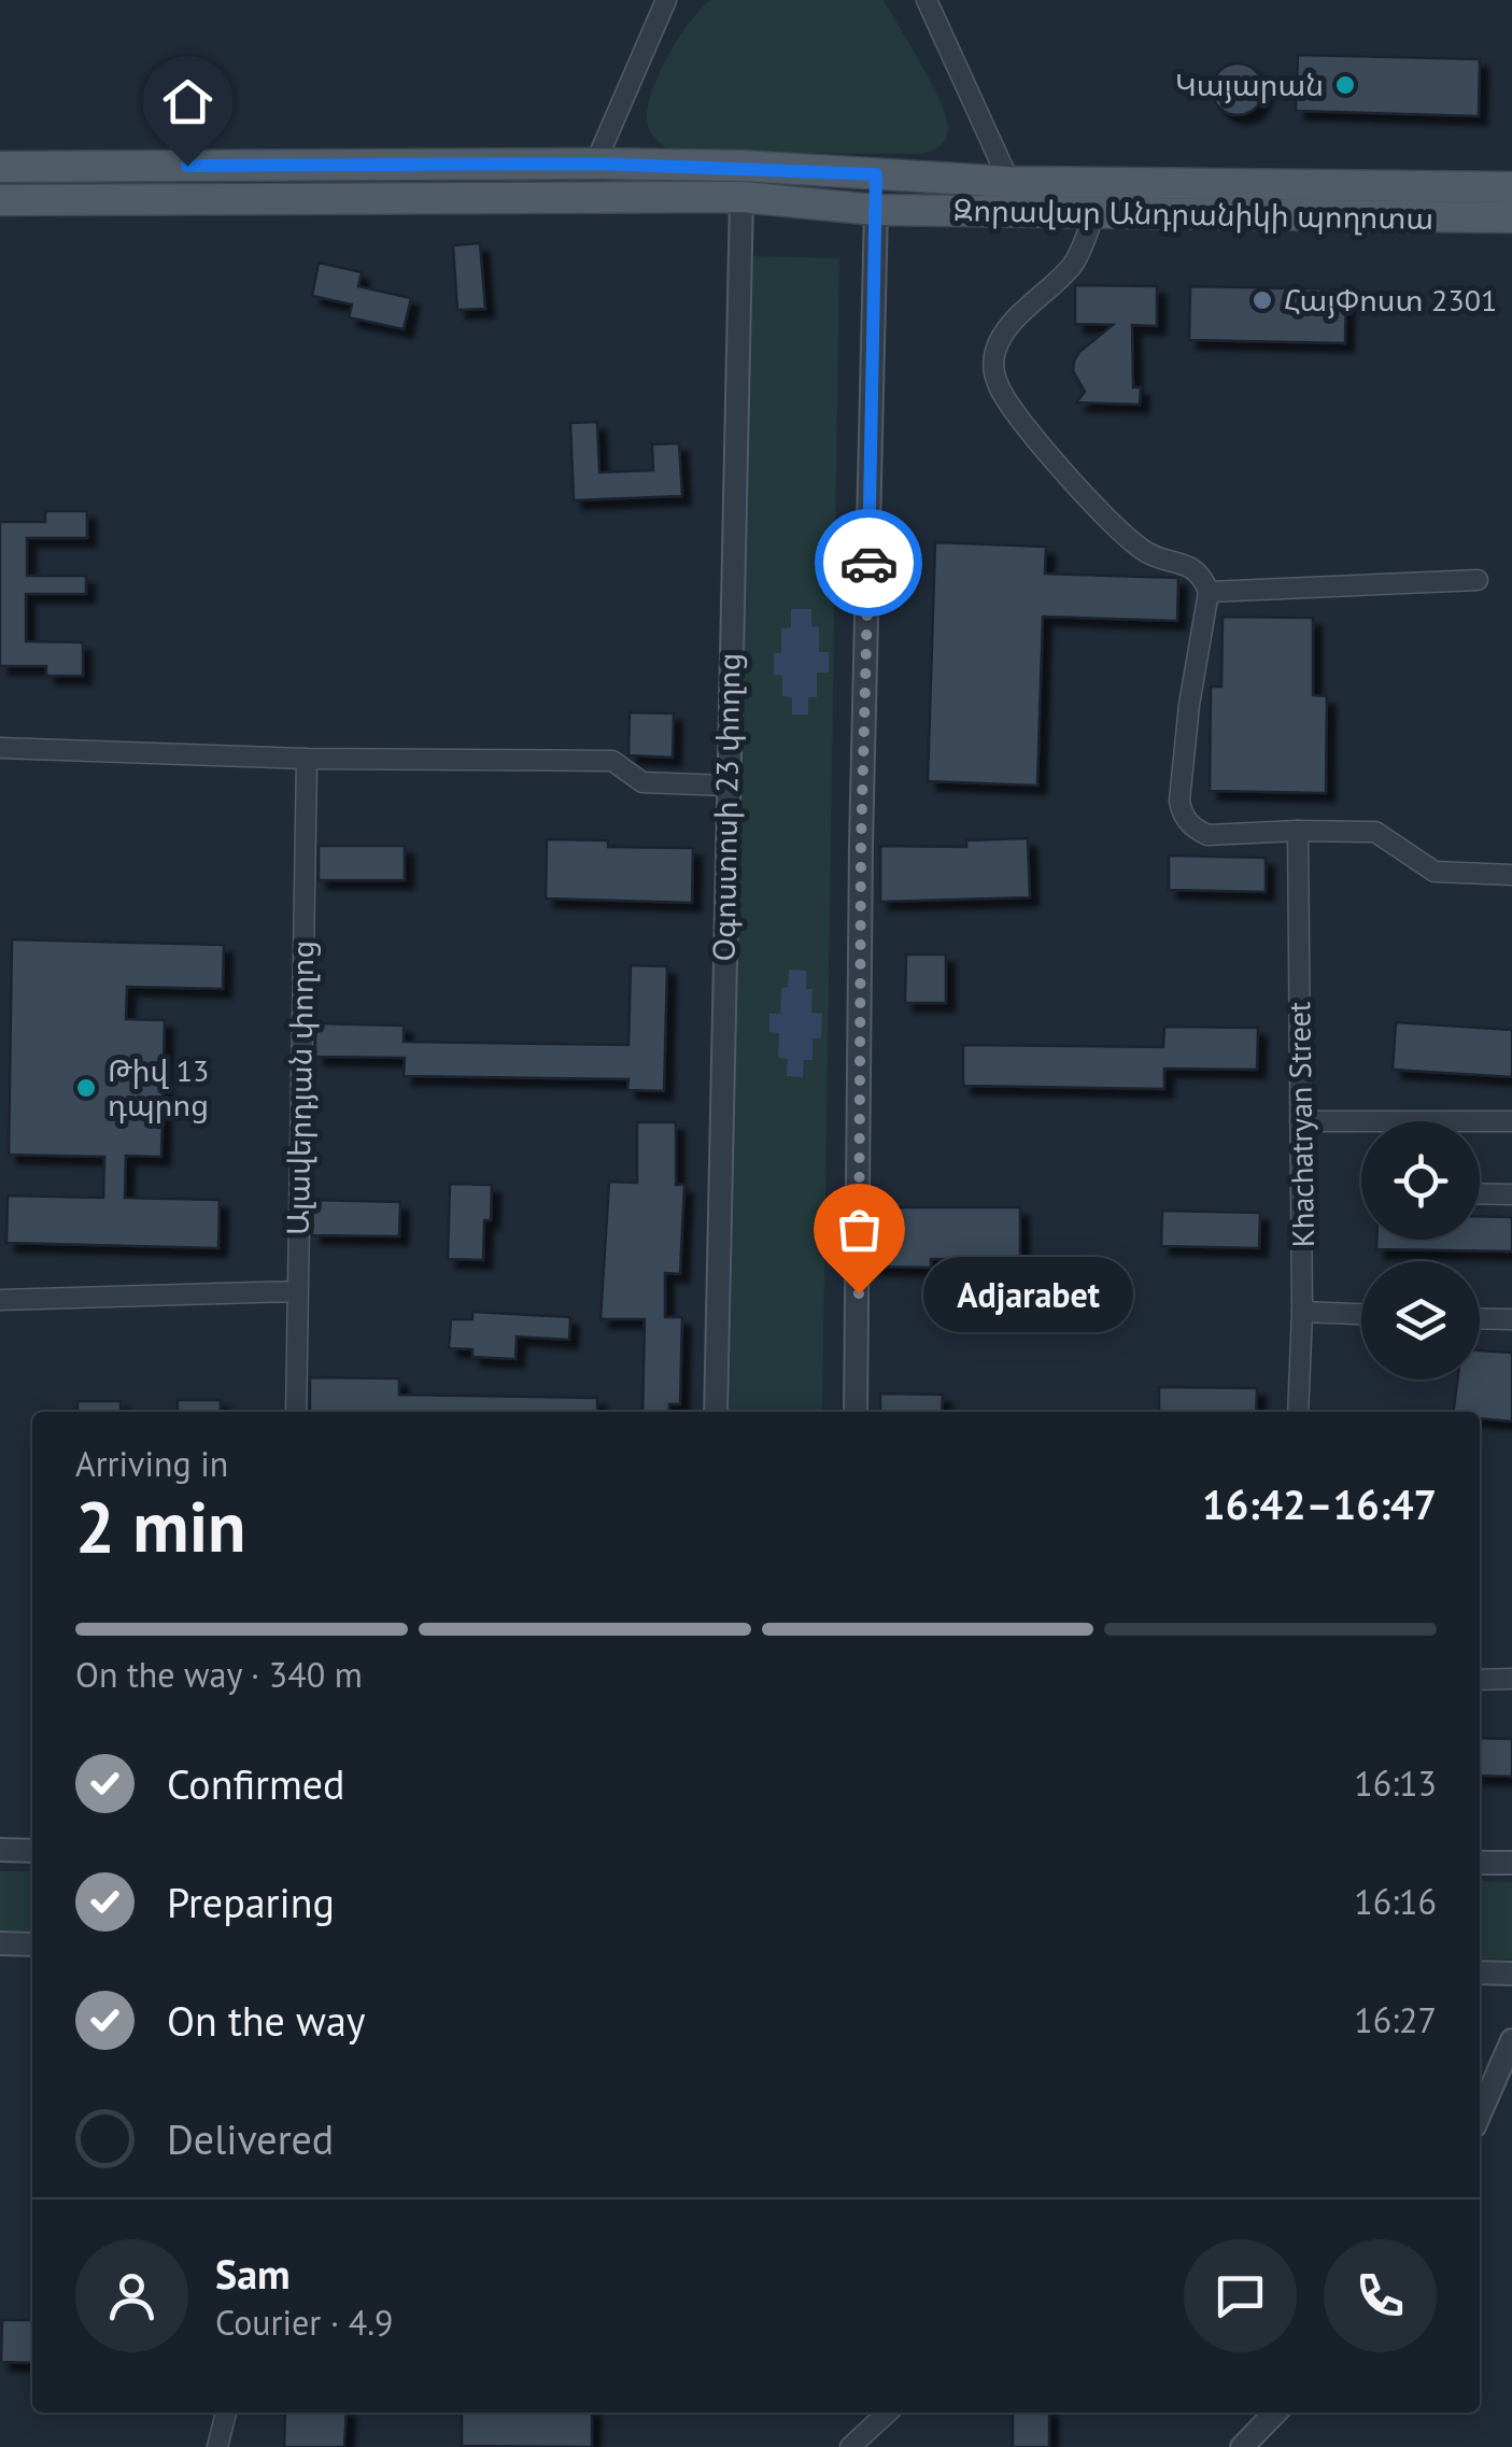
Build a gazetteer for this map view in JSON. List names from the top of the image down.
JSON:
{
  "streets": {
    "main road": ["Զորավար Անդրանիկի պողոտա"],
    "street": ["Օգոստոսի 23 փողոց", "Ալավերդյան փողոց", "Khachatryan Street"]
  },
  "crossings": [
    ["Զորավար Անդրանիկի պողոտա", "Օգոստոսի 23 փողոց"]
  ],
  "places": [
    "Կայարան",
    "ՀայՓոստ 2301",
    "Թիվ 13 դպրոց",
    "Adjarabet"
  ],
  "page": {
    "bubble": "Adjarabet",
    "heading": ["2 min", "Arriving in", "16:42–16:47"],
    "panel": ["Sam", "Courier · 4.9"],
    "bar": "On the way · 340 m",
    "list": [
      ["Confirmed", "16:13"],
      ["Preparing", "16:16"],
      ["On the way", "16:27"],
      "Delivered"
    ]
  }
}
